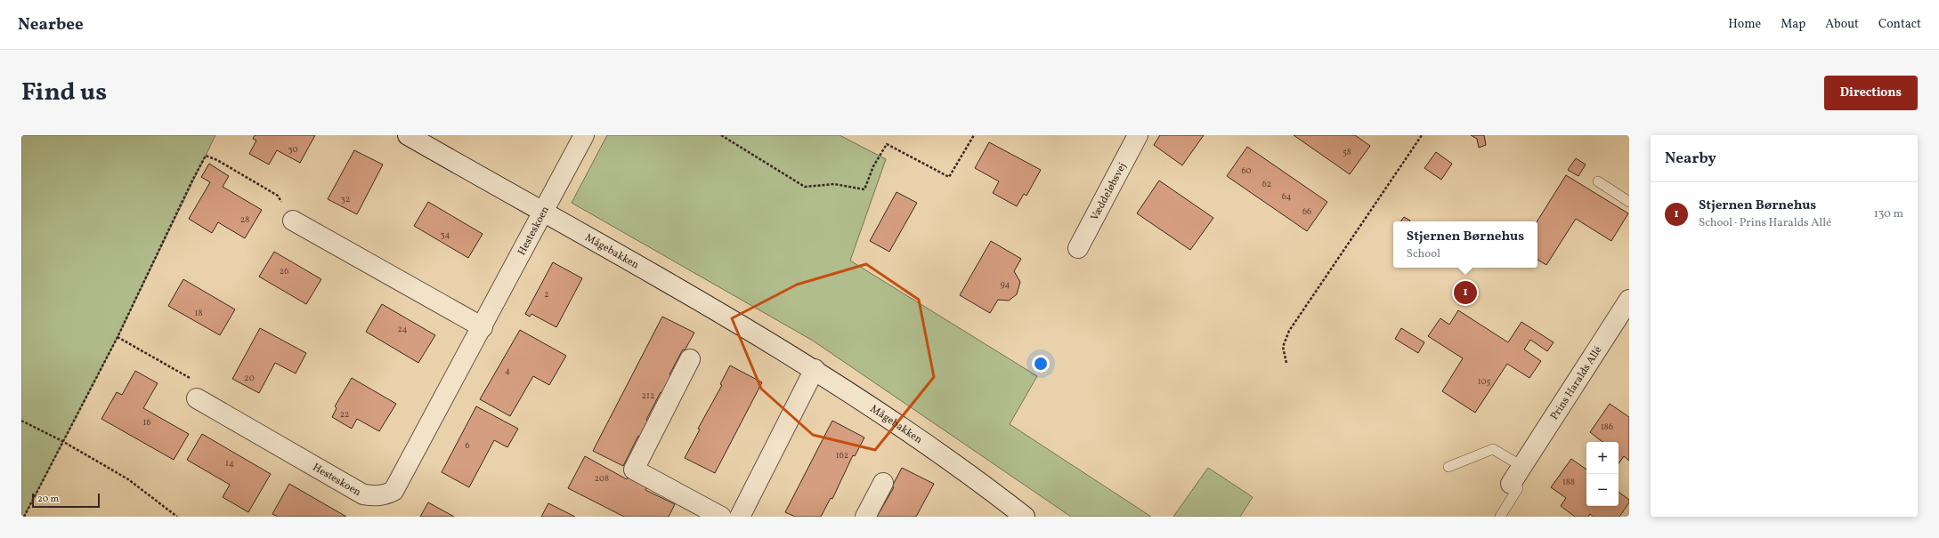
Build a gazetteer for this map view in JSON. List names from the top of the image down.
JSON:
{
  "streets": {
    "street": [
      "Væddeløbsvej",
      "Hesteskoen",
      "Mågebakken",
      "Prins Haralds Allé"
    ]
  },
  "crossings": [
    ["Hesteskoen", "Mågebakken"]
  ],
  "house_numbers": [
    "30",
    "58",
    "60",
    "62",
    "64",
    "32",
    "66",
    "28",
    "34",
    "26",
    "94",
    "2",
    "18",
    "24",
    "4",
    "20",
    "105",
    "212",
    "22",
    "16",
    "186",
    "6",
    "162",
    "14",
    "208",
    "188"
  ],
  "scale_bar": "20 m",
  "page": {
    "header": "Nearbee",
    "nav": [
      "Home",
      "Map",
      "About",
      "Contact"
    ],
    "title": "Find us",
    "buttons": "Directions",
    "heading": "Nearby",
    "list": [
      {
        "mark": "1",
        "name": "Stjernen Børnehus",
        "note": "School · Prins Haralds Allé",
        "value": "130 m"
      }
    ],
    "popup": ["Stjernen Børnehus", "School"],
    "pins": "1",
    "map_buttons": ["+", "−"],
    "scale": "20 m"
  }
}
